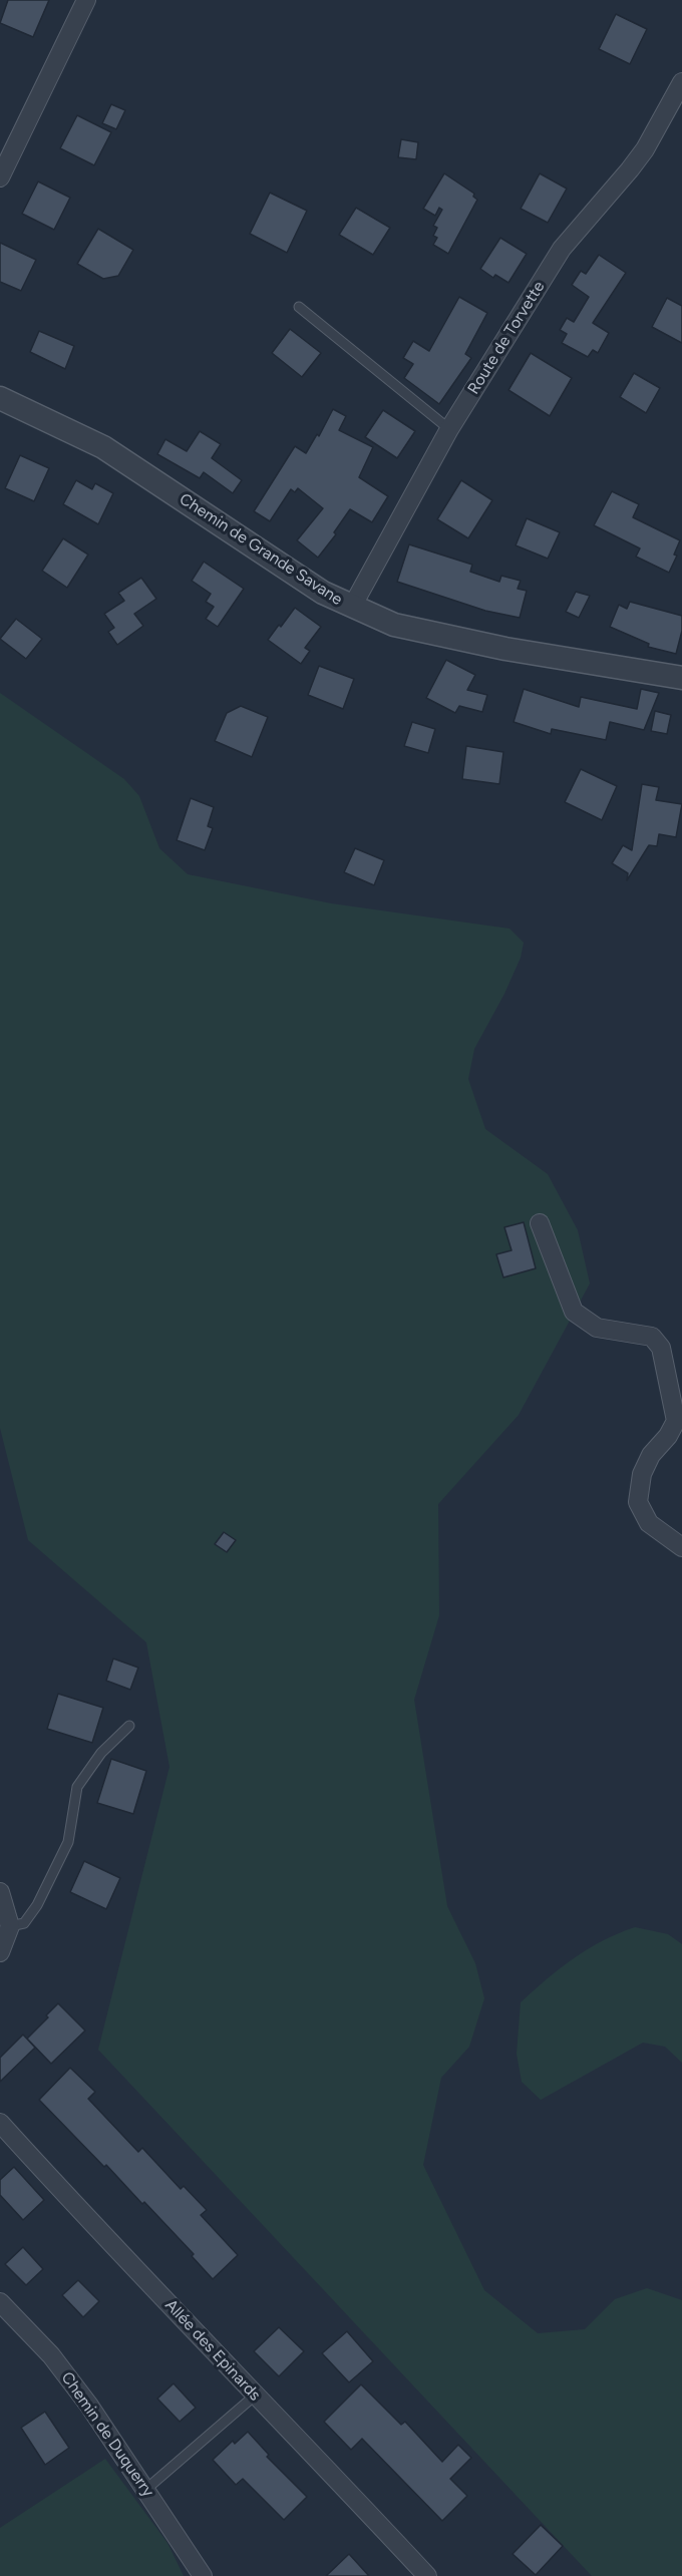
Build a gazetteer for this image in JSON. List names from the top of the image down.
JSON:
{
  "streets": {
    "street": [
      "Route de Torvette",
      "Chemin de Grande Savane",
      "Allée des Epinards",
      "Chemin de Duquerry"
    ]
  },
  "crossings": [
    ["Route de Torvette", "Chemin de Grande Savane"]
  ]
}
